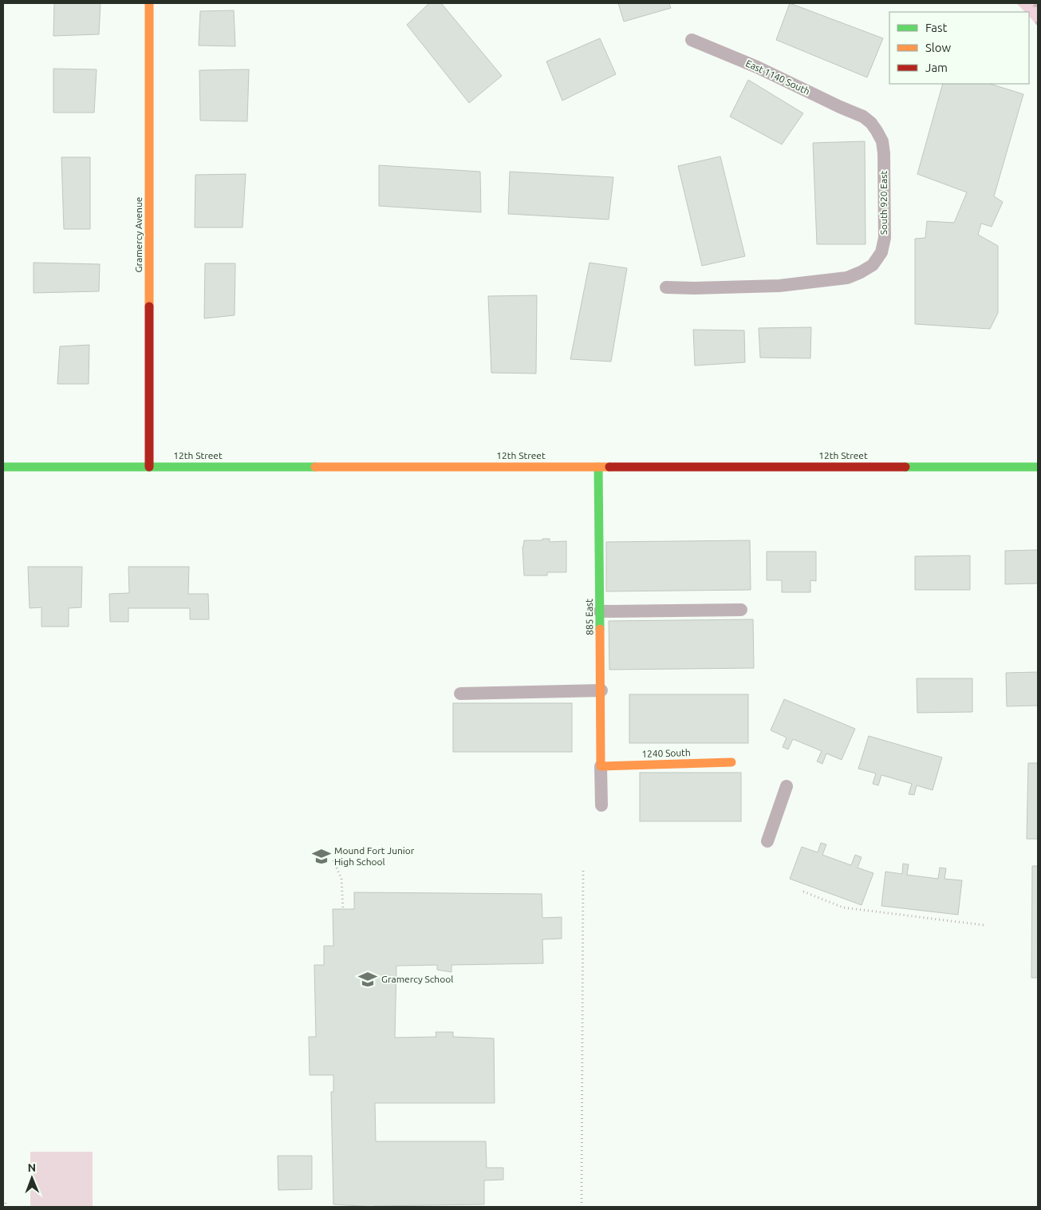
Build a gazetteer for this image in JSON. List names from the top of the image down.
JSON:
{
  "streets": {
    "main road": [
      "Gramercy Avenue",
      "12th Street",
      "885 East",
      "1240 South"
    ],
    "lane": ["East 1140 South", "South 920 East"]
  },
  "crossings": [
    ["East 1140 South", "South 920 East"],
    ["Gramercy Avenue", "12th Street"],
    ["12th Street", "885 East"],
    ["885 East", "1240 South"]
  ],
  "places": {
    "school or university": ["Mound Fort Junior High School", "Gramercy School"]
  },
  "legend": ["Fast", "Slow", "Jam"],
  "north": "top"
}
